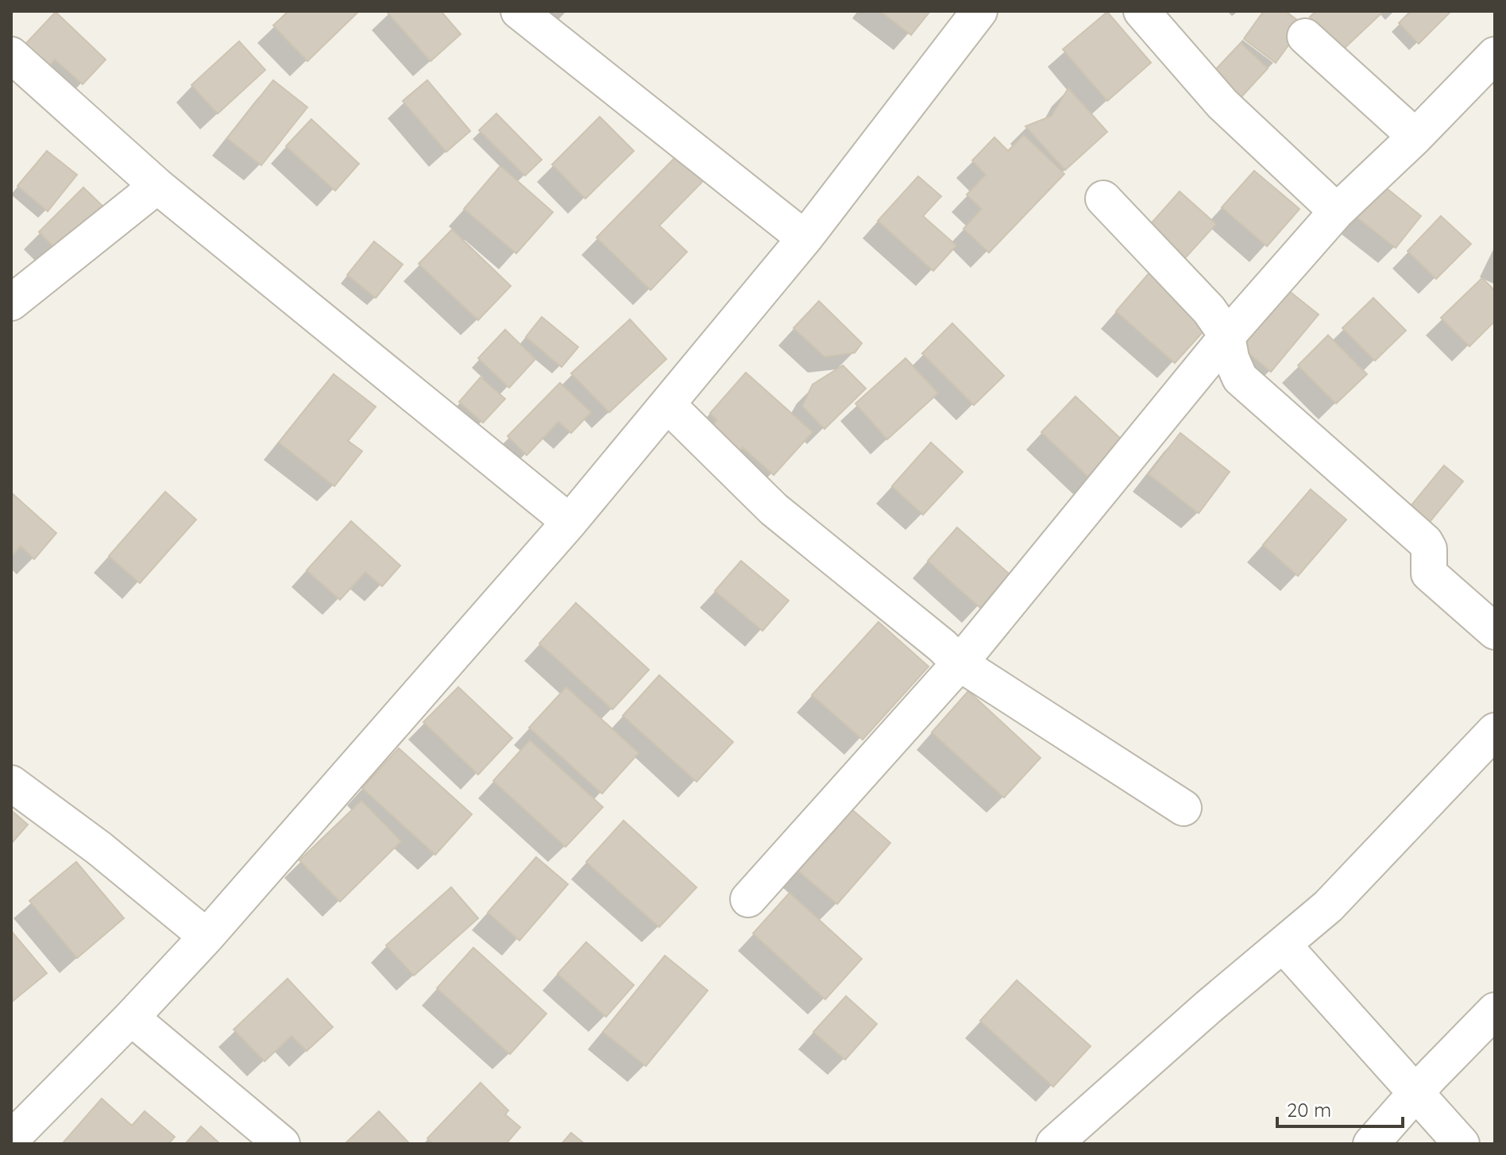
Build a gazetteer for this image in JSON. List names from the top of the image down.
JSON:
{
  "scale_bar": "20 m"
}
